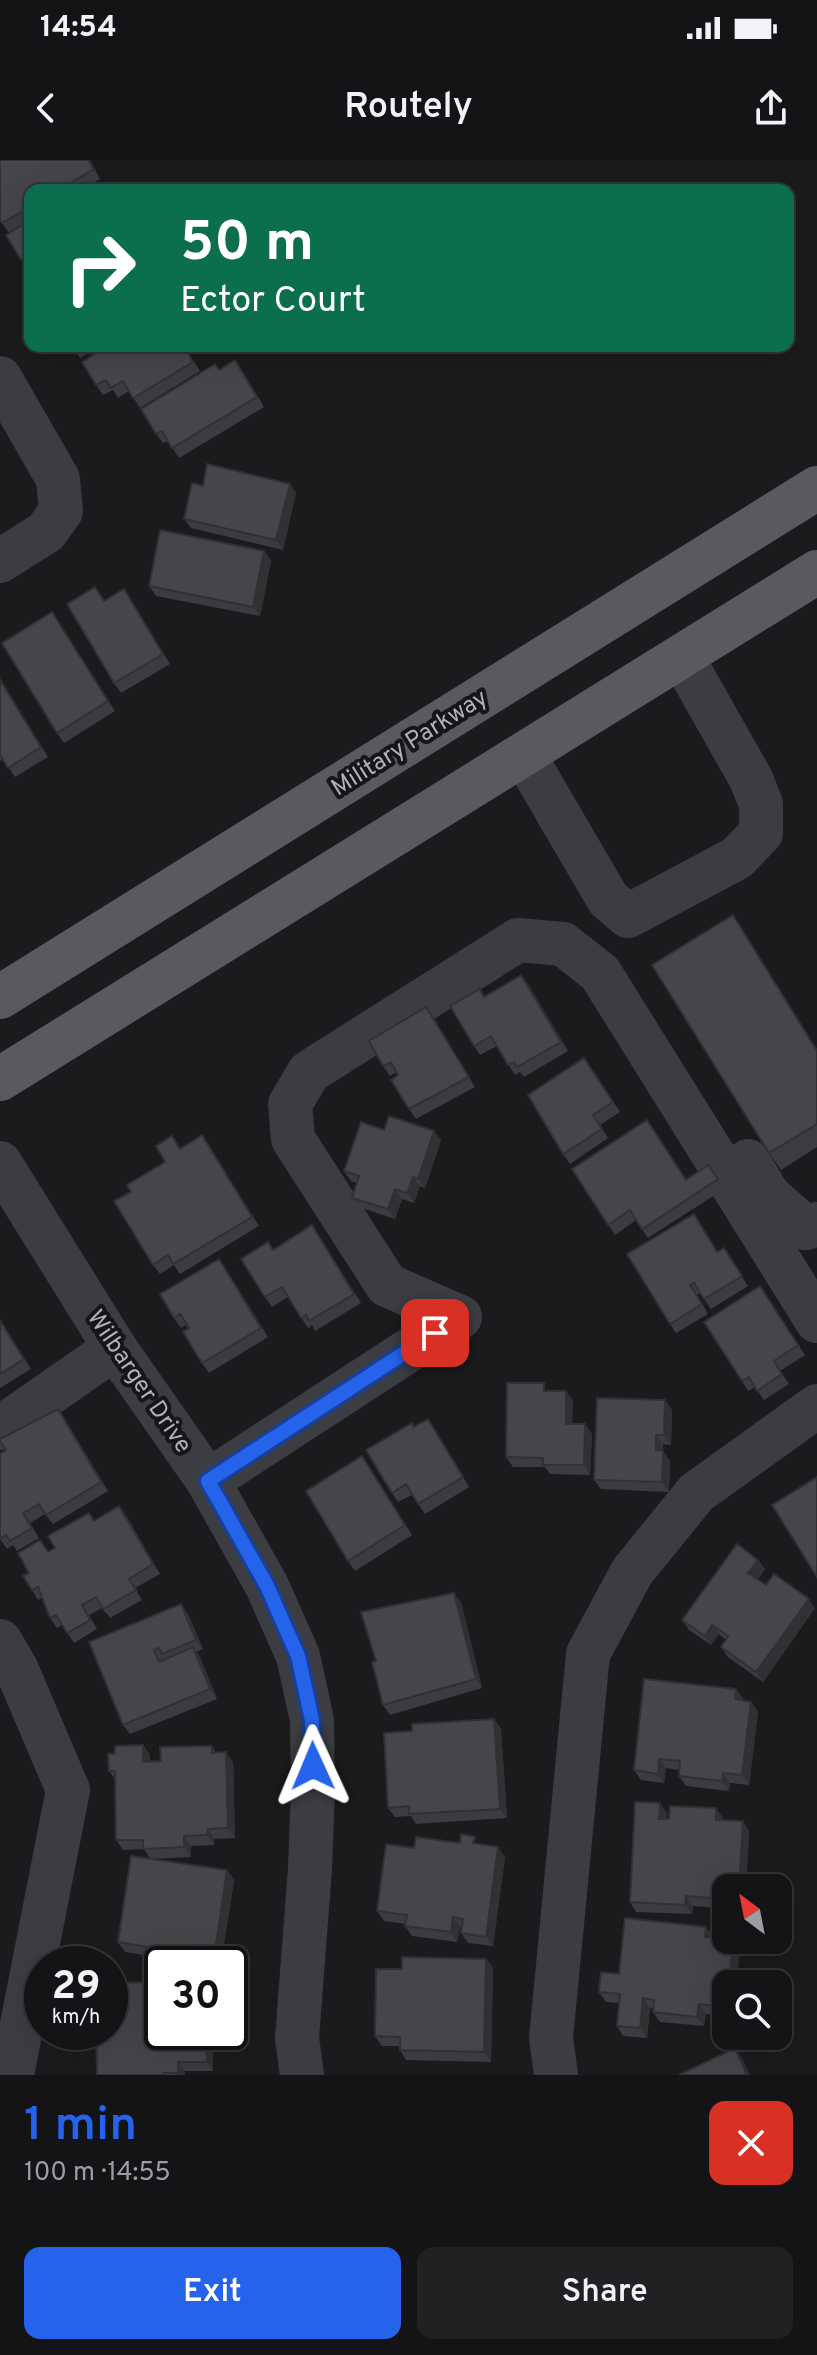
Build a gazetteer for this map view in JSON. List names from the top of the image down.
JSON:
{
  "streets": {
    "main road": ["Military Parkway"],
    "street": ["Wilbarger Drive"]
  },
  "north": "top left",
  "page": {
    "status": "14:54",
    "header": "Routely",
    "turn": ["50 m", "Ector Court"],
    "speed": "29 km/h",
    "limit": "30",
    "heading": ["1 min", "100 m · 14:55"],
    "buttons": ["Exit", "Share"]
  }
}
